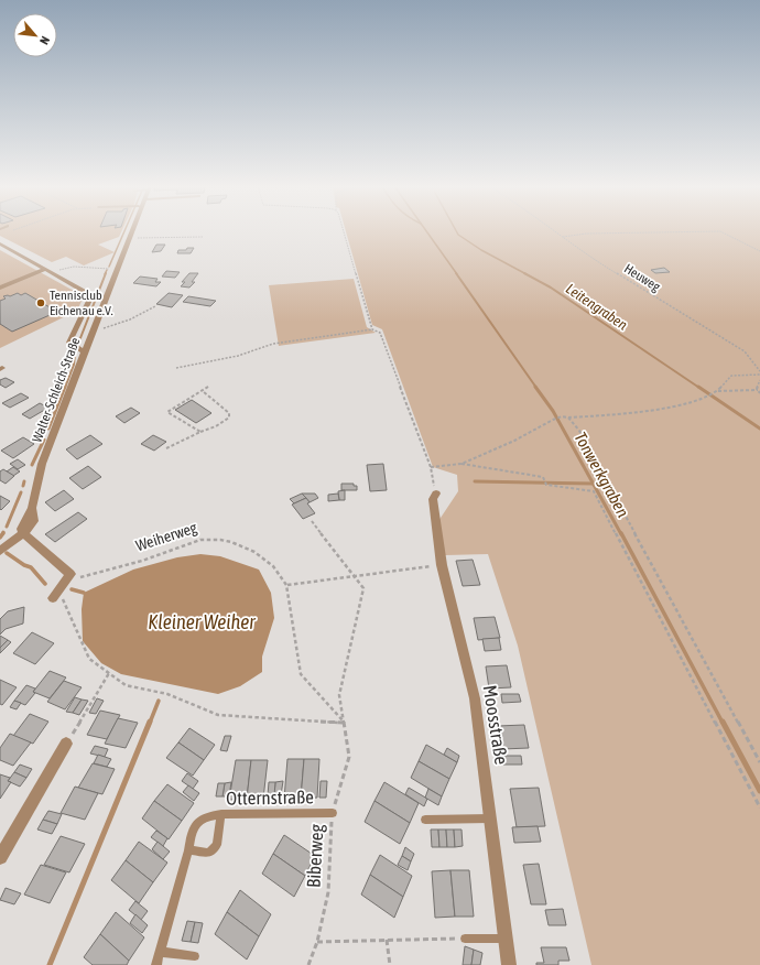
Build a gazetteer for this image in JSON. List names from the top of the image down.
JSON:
{
  "streets": {
    "street": ["Walter-Schleich-Straße", "Moosstraße"],
    "lane": ["Otternstraße"],
    "path": ["Heuweg", "Weiherweg", "Biberweg"]
  },
  "crossings": [
    ["Weiherweg", "Biberweg"],
    ["Otternstraße", "Biberweg"]
  ],
  "water": ["Leitengraben", "Tonwerkgraben", "Kleiner Weiher"],
  "places": ["Tennisclub Eichenau e.V."],
  "north": "bottom right"
}
